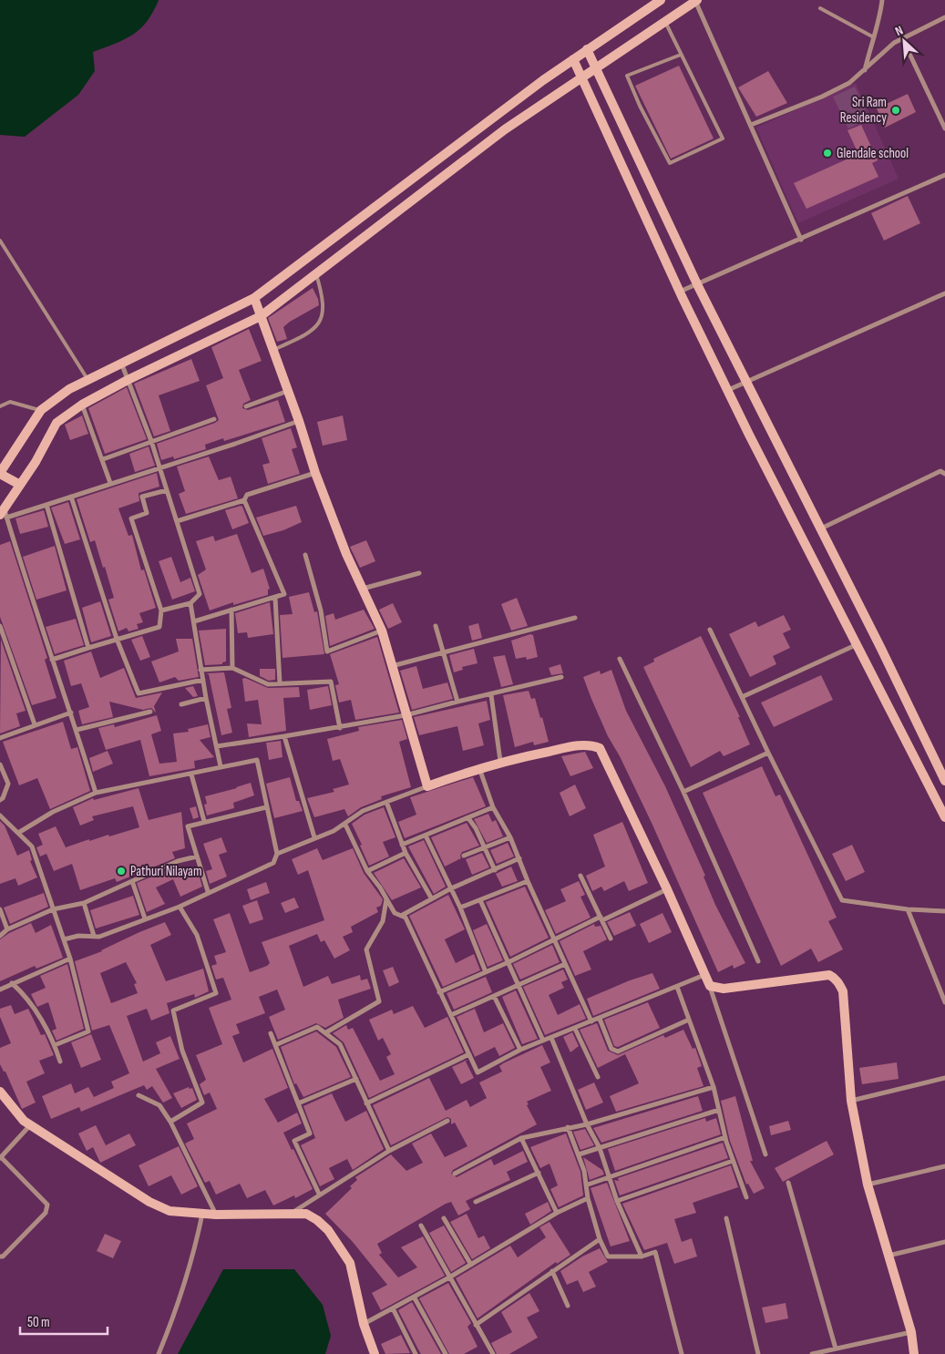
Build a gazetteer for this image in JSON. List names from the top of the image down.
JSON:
{
  "places": ["Sri Ram Residency", "Glendale school", "Pathuri Nilayam"],
  "scale_bar": "50 m",
  "north": "top left"
}
